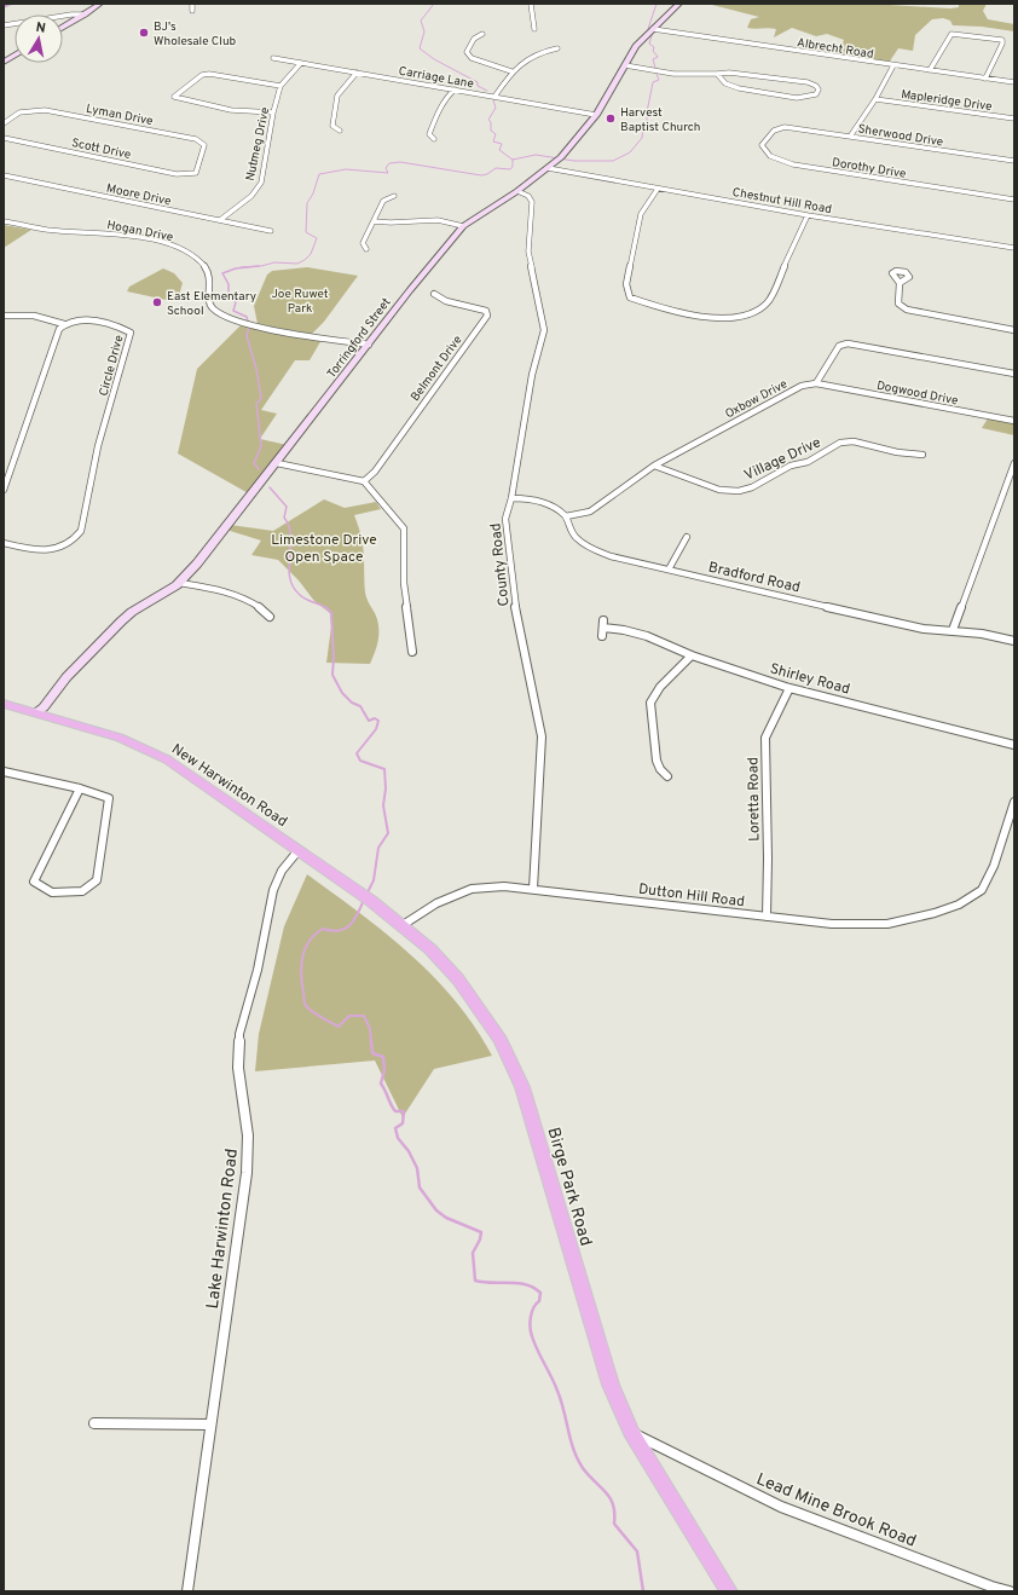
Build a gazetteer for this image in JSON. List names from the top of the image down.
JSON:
{
  "streets": {
    "main road": ["Torringford Street", "New Harwinton Road", "Birge Park Road"],
    "street": [
      "Albrecht Road",
      "Carriage Lane",
      "Mapleridge Drive",
      "Lyman Drive",
      "Sherwood Drive",
      "Nutmeg Drive",
      "Scott Drive",
      "Dorothy Drive",
      "Moore Drive",
      "Chestnut Hill Road",
      "Hogan Drive",
      "Circle Drive",
      "Belmont Drive",
      "Dogwood Drive",
      "Oxbow Drive",
      "Village Drive",
      "County Road",
      "Bradford Road",
      "Shirley Road",
      "Loretta Road",
      "Dutton Hill Road",
      "Lake Harwinton Road",
      "Lead Mine Brook Road"
    ]
  },
  "crossings": [
    ["Albrecht Road", "Torringford Street"],
    ["Carriage Lane", "Nutmeg Drive"],
    ["Carriage Lane", "Torringford Street"],
    ["Lyman Drive", "Scott Drive"],
    ["Sherwood Drive", "Dorothy Drive"],
    ["Nutmeg Drive", "Moore Drive"],
    ["Chestnut Hill Road", "Torringford Street"],
    ["Hogan Drive", "Torringford Street"],
    ["Torringford Street", "County Road"],
    ["Torringford Street", "New Harwinton Road"],
    ["Dogwood Drive", "Oxbow Drive"],
    ["Oxbow Drive", "Village Drive"],
    ["Oxbow Drive", "Bradford Road"],
    ["County Road", "Bradford Road"],
    ["County Road", "Dutton Hill Road"],
    ["Shirley Road", "Loretta Road"],
    ["New Harwinton Road", "Birge Park Road"],
    ["New Harwinton Road", "Lake Harwinton Road"],
    ["Loretta Road", "Dutton Hill Road"],
    ["Dutton Hill Road", "Birge Park Road"],
    ["Birge Park Road", "Lake Harwinton Road"],
    ["Birge Park Road", "Lead Mine Brook Road"]
  ],
  "parks": ["Joe Ruwet Park", "Limestone Drive Open Space"],
  "places": ["BJ's Wholesale Club", "Harvest Baptist Church", "East Elementary School"],
  "north": "top"
}
